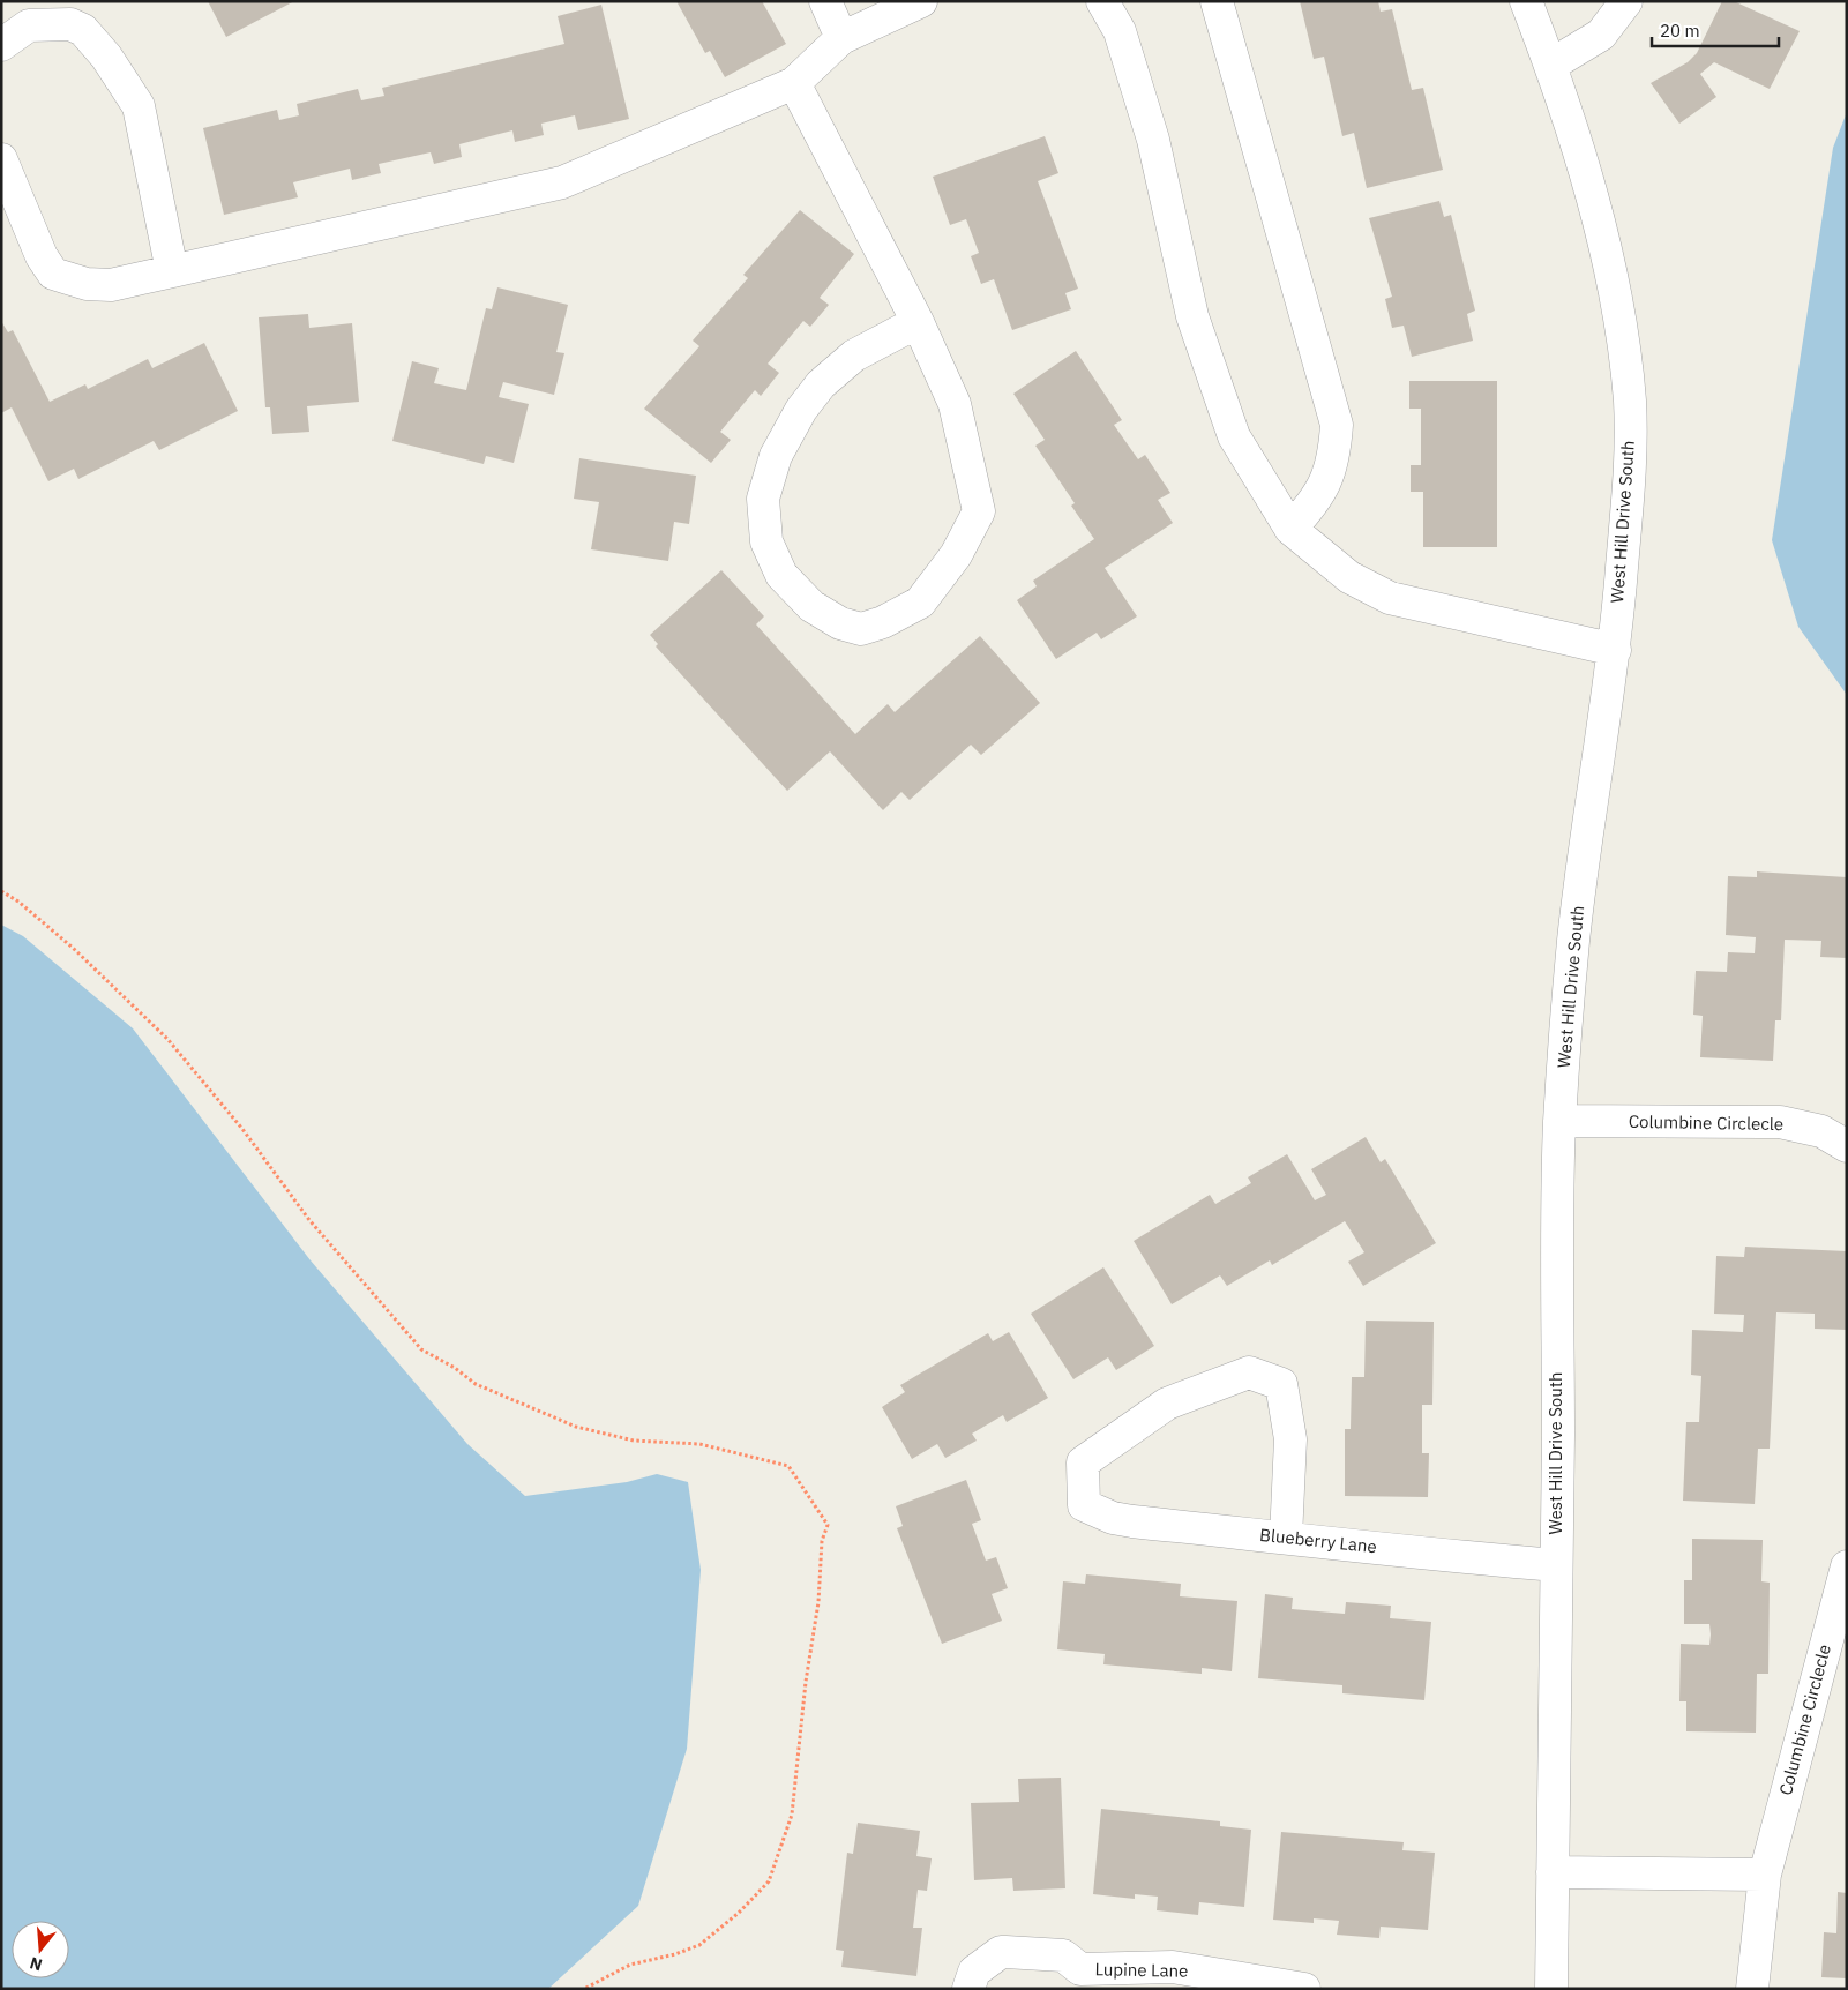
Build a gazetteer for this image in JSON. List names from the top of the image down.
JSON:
{
  "streets": {
    "street": [
      "West Hill Drive South",
      "Columbine Circlecle",
      "Blueberry Lane",
      "Lupine Lane"
    ]
  },
  "crossings": [
    ["West Hill Drive South", "Columbine Circlecle"],
    ["West Hill Drive South", "Blueberry Lane"]
  ],
  "scale_bar": "20 m",
  "north": "bottom"
}
